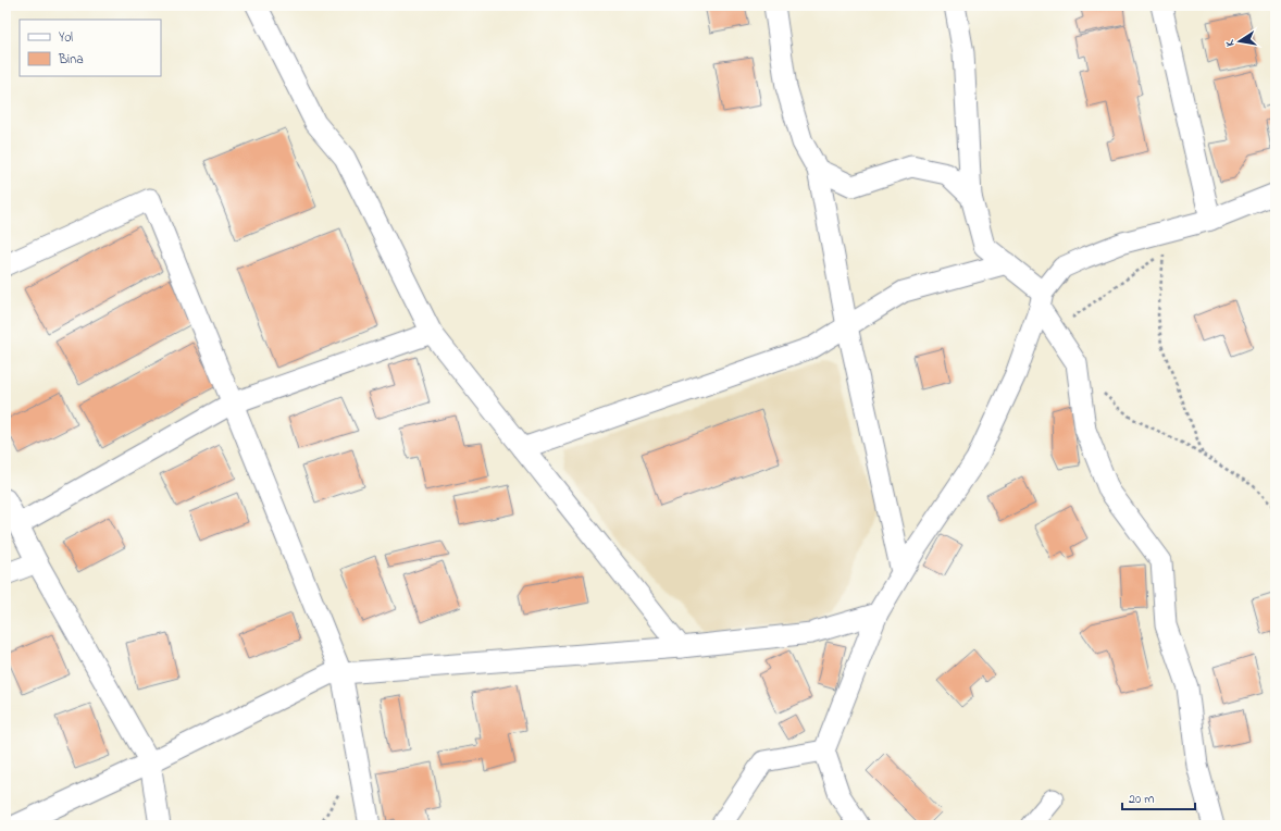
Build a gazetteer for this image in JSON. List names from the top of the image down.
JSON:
{
  "legend": ["Yol", "Bina"],
  "scale_bar": "20 m",
  "north": "left"
}
